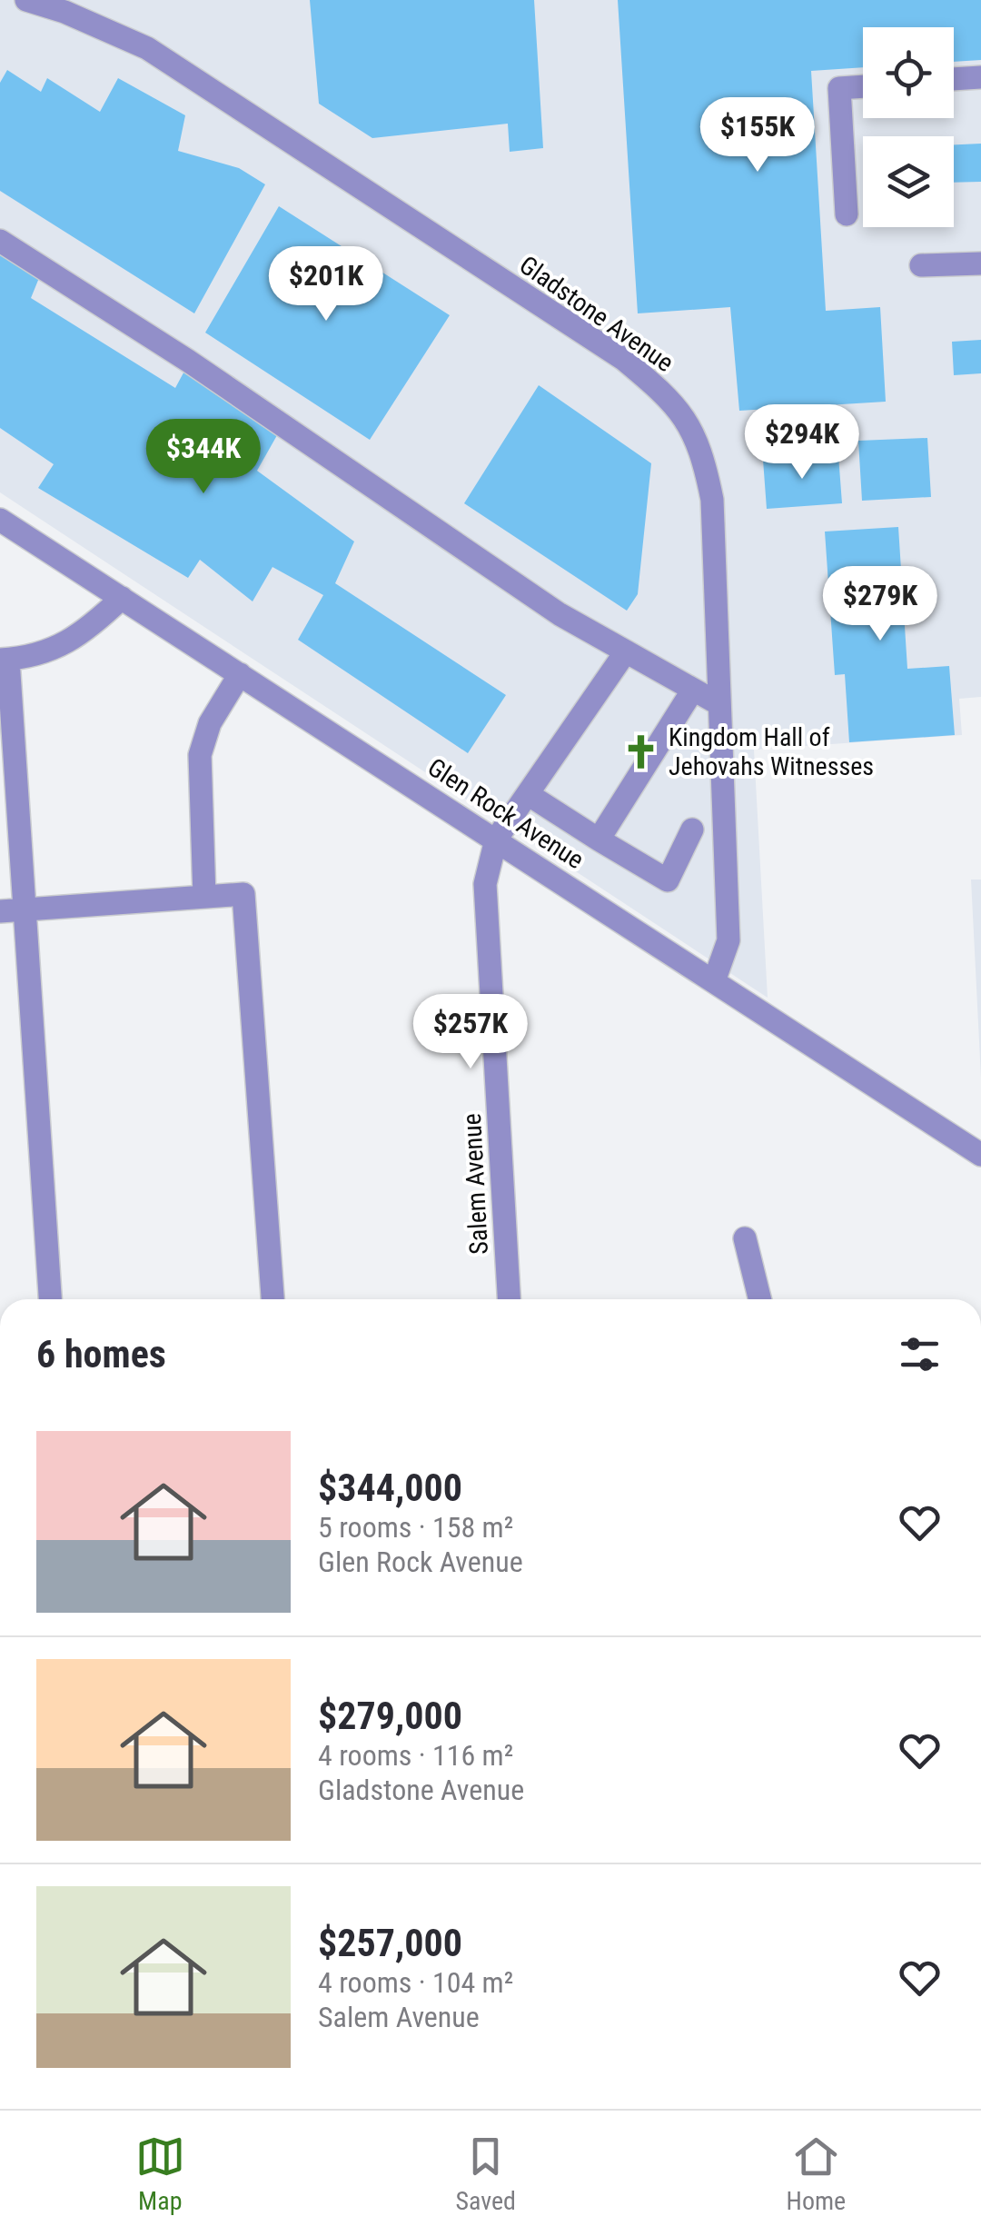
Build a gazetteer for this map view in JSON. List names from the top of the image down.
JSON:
{
  "streets": {
    "street": ["Gladstone Avenue", "Glen Rock Avenue", "Salem Avenue"]
  },
  "crossings": [
    ["Gladstone Avenue", "Glen Rock Avenue"],
    ["Glen Rock Avenue", "Salem Avenue"]
  ],
  "places": {
    "church": ["Kingdom Hall of Jehovahs Witnesses"]
  },
  "page": {
    "price": [
      "$155K",
      "$201K",
      "$294K",
      "$344K",
      "$279K",
      "$257K"
    ],
    "heading": "6 homes",
    "list": [
      {
        "name": "$344,000",
        "note": "5 rooms · 158 m² · Glen Rock Avenue"
      },
      {
        "name": "$279,000",
        "note": "4 rooms · 116 m² · Gladstone Avenue"
      },
      {
        "name": "$257,000",
        "note": "4 rooms · 104 m² · Salem Avenue"
      }
    ],
    "tabs": ["Map", "Saved", "Home"]
  }
}
